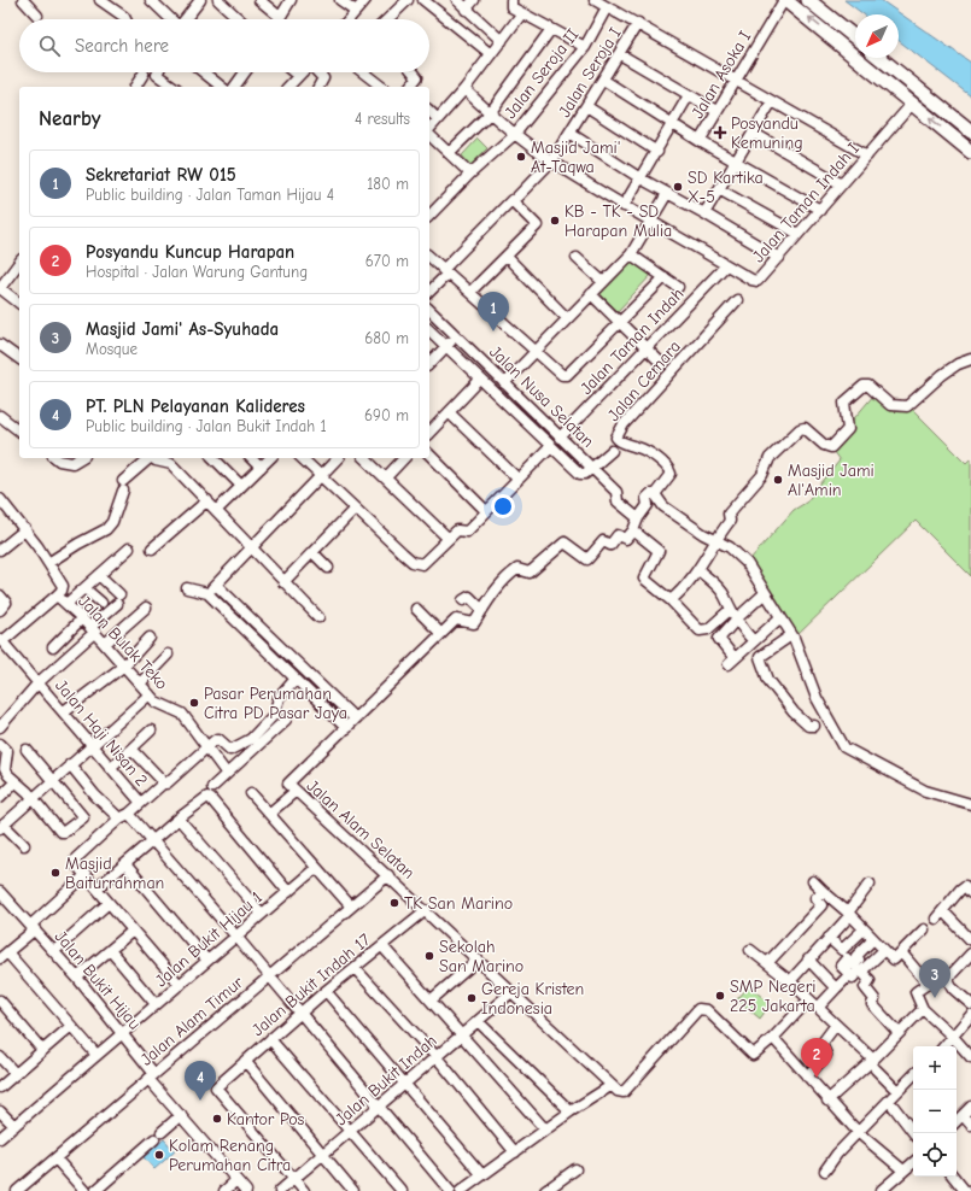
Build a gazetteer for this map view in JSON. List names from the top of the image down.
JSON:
{
  "streets": {
    "street": [
      "Jalan Seroja I",
      "Jalan Seroja II",
      "Jalan Asoka I",
      "Jalan Taman Indah I",
      "Jalan Taman Indah",
      "Jalan Cemara",
      "Jalan Nusa Selatan",
      "Jalan Bulak Teko",
      "Jalan Haji Nisan 2",
      "Jalan Alam Selatan",
      "Jalan Bukit Hijau 1",
      "Jalan Bukit Hijau",
      "Jalan Bukit Indah 17",
      "Jalan Alam Timur",
      "Jalan Bukit Indah"
    ]
  },
  "crossings": [
    ["Jalan Seroja I", "Jalan Asoka I"],
    ["Jalan Seroja I", "Jalan Taman Indah I"],
    ["Jalan Seroja II", "Jalan Taman Indah I"],
    ["Jalan Asoka I", "Jalan Taman Indah I"],
    ["Jalan Taman Indah I", "Jalan Taman Indah"],
    ["Jalan Taman Indah", "Jalan Nusa Selatan"],
    ["Jalan Bulak Teko", "Jalan Haji Nisan 2"],
    ["Jalan Alam Selatan", "Jalan Bukit Indah 17"],
    ["Jalan Alam Selatan", "Jalan Alam Timur"],
    ["Jalan Alam Selatan", "Jalan Bukit Indah"],
    ["Jalan Bukit Hijau 1", "Jalan Bukit Hijau"],
    ["Jalan Bukit Hijau", "Jalan Alam Timur"],
    ["Jalan Bukit Indah 17", "Jalan Bukit Indah"]
  ],
  "places": {
    "health": ["Posyandu Kemuning"],
    "other": [
      "Masjid Jami' At-Taqwa",
      "SD Kartika X-5",
      "KB - TK - SD Harapan Mulia",
      "Masjid Jami Al'Amin",
      "Pasar Perumahan Citra PD Pasar Jaya",
      "Masjid Baiturrahman",
      "TK San Marino",
      "Sekolah San Marino",
      "SMP Negeri 225 Jakarta",
      "Gereja Kristen Indonesia",
      "Kantor Pos",
      "Kolam Renang Perumahan Citra"
    ]
  },
  "north": "bottom left",
  "page": {
    "search": "Search here",
    "heading": ["Nearby", "4 results"],
    "list": [
      {
        "mark": "1",
        "name": "Sekretariat RW 015",
        "note": "Public building · Jalan Taman Hijau 4",
        "value": "180 m"
      },
      {
        "mark": "2",
        "name": "Posyandu Kuncup Harapan",
        "note": "Hospital · Jalan Warung Gantung",
        "value": "670 m"
      },
      {
        "mark": "3",
        "name": "Masjid Jami' As-Syuhada",
        "note": "Mosque",
        "value": "680 m"
      },
      {
        "mark": "4",
        "name": "PT. PLN Pelayanan Kalideres",
        "note": "Public building · Jalan Bukit Indah 1",
        "value": "690 m"
      }
    ],
    "pins": [
      "1",
      "3",
      "2",
      "4"
    ],
    "map_buttons": ["+", "−"]
  }
}
